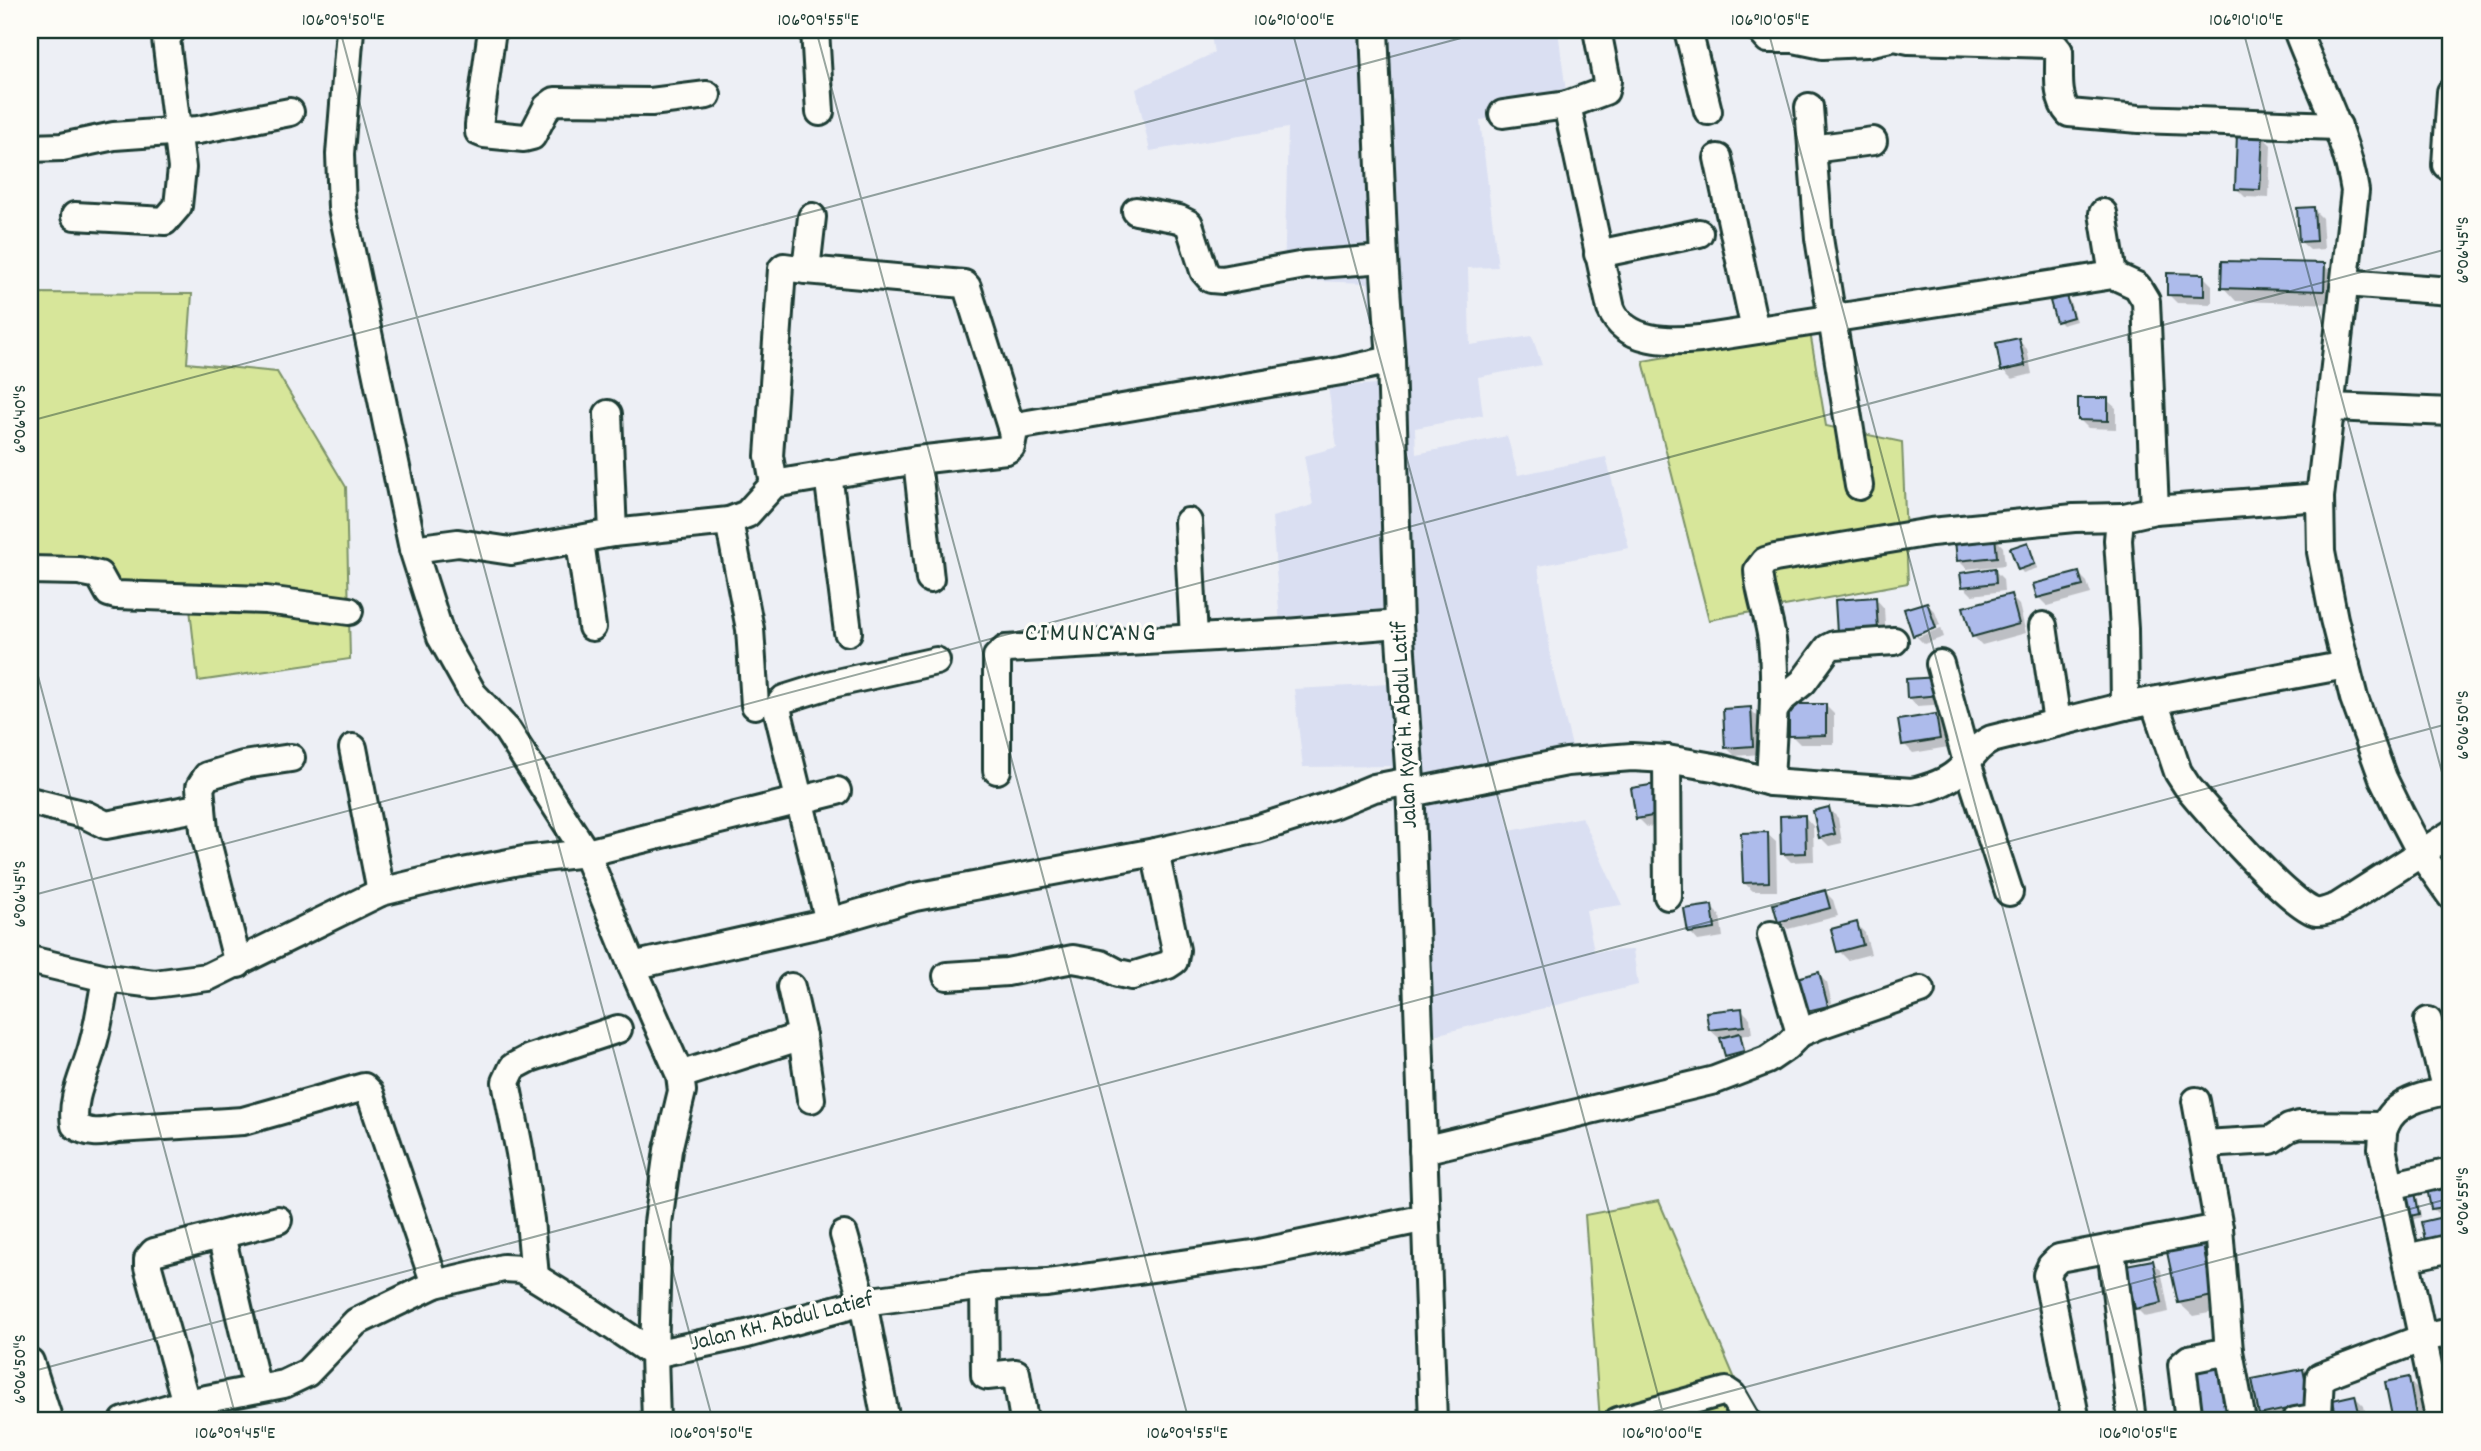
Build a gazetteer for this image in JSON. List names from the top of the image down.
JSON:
{
  "streets": {
    "street": ["Jalan Kyai H. Abdul Latif", "Jalan KH. Abdul Latief"]
  },
  "crossings": [
    ["Jalan Kyai H. Abdul Latif", "Jalan KH. Abdul Latief"]
  ],
  "districts": ["CIMUNCANG"],
  "coordinates": [
    "106°09'50\"E",
    "106°09'55\"E",
    "106°10'00\"E",
    "106°10'05\"E",
    "106°10'10\"E",
    "6°06'45\"S",
    "6°06'40\"S",
    "6°06'50\"S",
    "6°06'55\"S",
    "106°09'45\"E"
  ]
}
